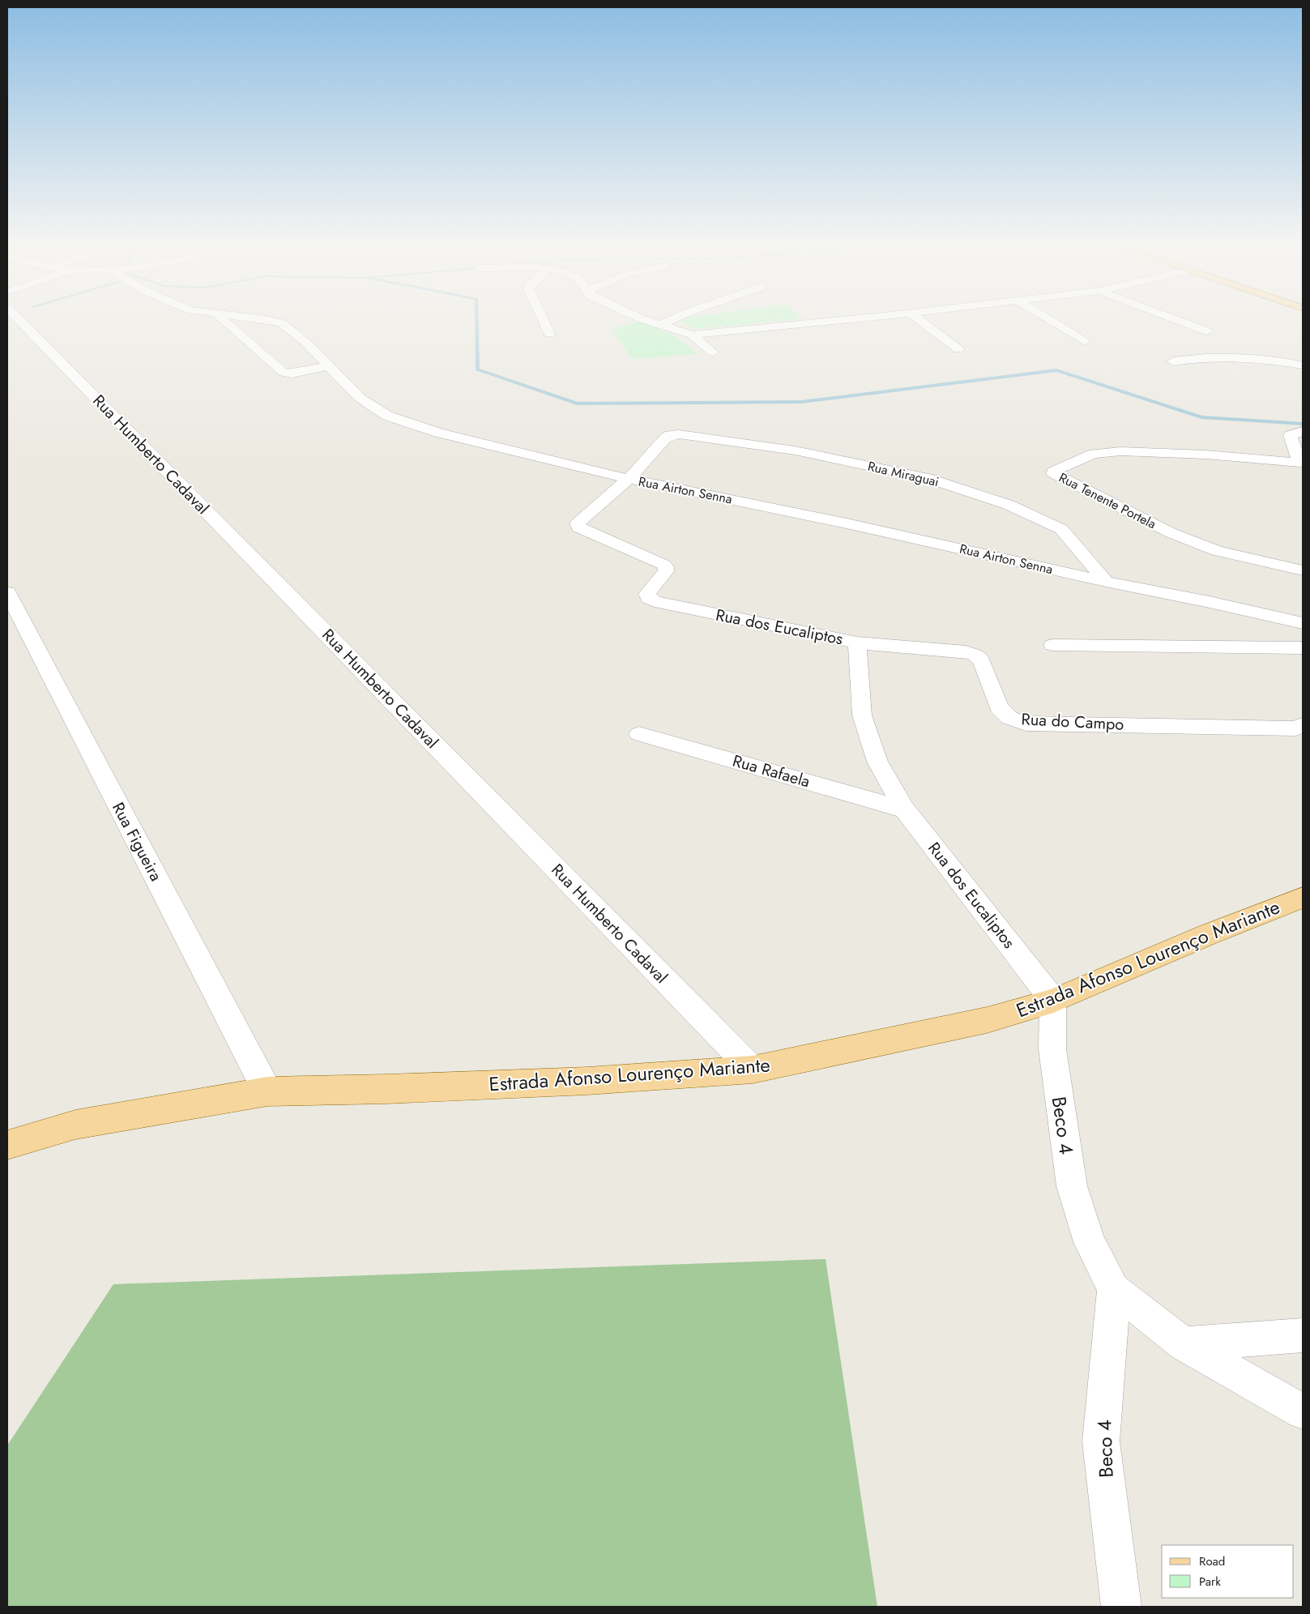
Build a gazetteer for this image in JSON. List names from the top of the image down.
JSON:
{
  "streets": {
    "main road": ["Estrada Afonso Lourenço Mariante"],
    "street": [
      "Rua Humberto Cadaval",
      "Rua Miraguai",
      "Rua Airton Senna",
      "Rua Tenente Portela",
      "Rua dos Eucaliptos",
      "Rua do Campo",
      "Rua Rafaela",
      "Rua Figueira",
      "Beco 4"
    ]
  },
  "crossings": [
    ["Rua Humberto Cadaval", "Estrada Afonso Lourenço Mariante"],
    ["Rua Miraguai", "Rua Airton Senna"],
    ["Rua Miraguai", "Rua dos Eucaliptos"],
    ["Rua Airton Senna", "Rua dos Eucaliptos"],
    ["Rua dos Eucaliptos", "Rua do Campo"],
    ["Rua dos Eucaliptos", "Rua Rafaela"],
    ["Rua dos Eucaliptos", "Estrada Afonso Lourenço Mariante"],
    ["Rua dos Eucaliptos", "Beco 4"],
    ["Rua Figueira", "Estrada Afonso Lourenço Mariante"],
    ["Estrada Afonso Lourenço Mariante", "Beco 4"]
  ],
  "legend": ["Road", "Park"]
}
